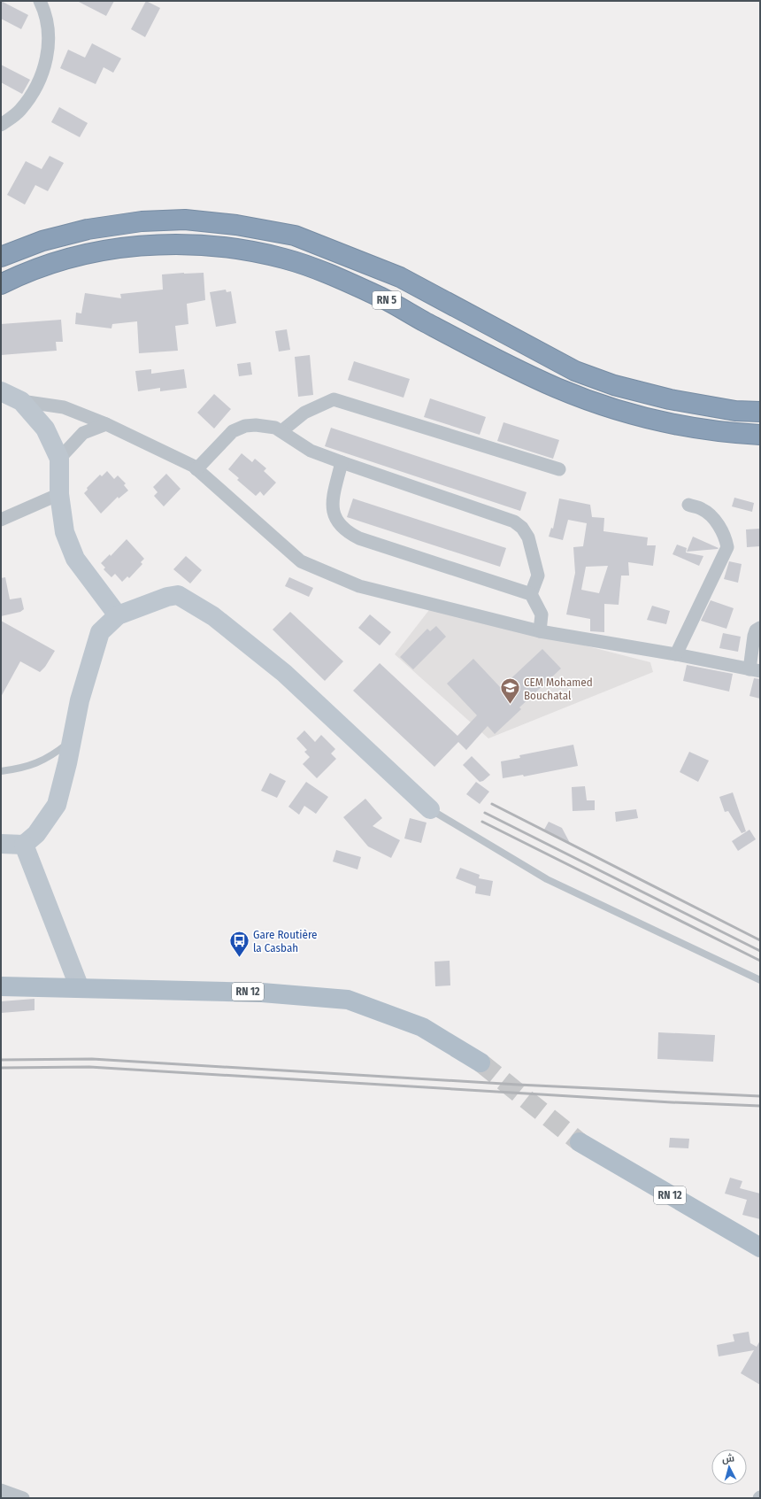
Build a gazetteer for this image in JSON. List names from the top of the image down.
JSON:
{
  "streets": {
    "highway": ["RN 5"],
    "main road": ["RN 12"]
  },
  "places": {
    "school or university": ["CEM Mohamed Bouchatal"],
    "bus stop": ["Gare Routière la Casbah"]
  },
  "north": "top"
}
